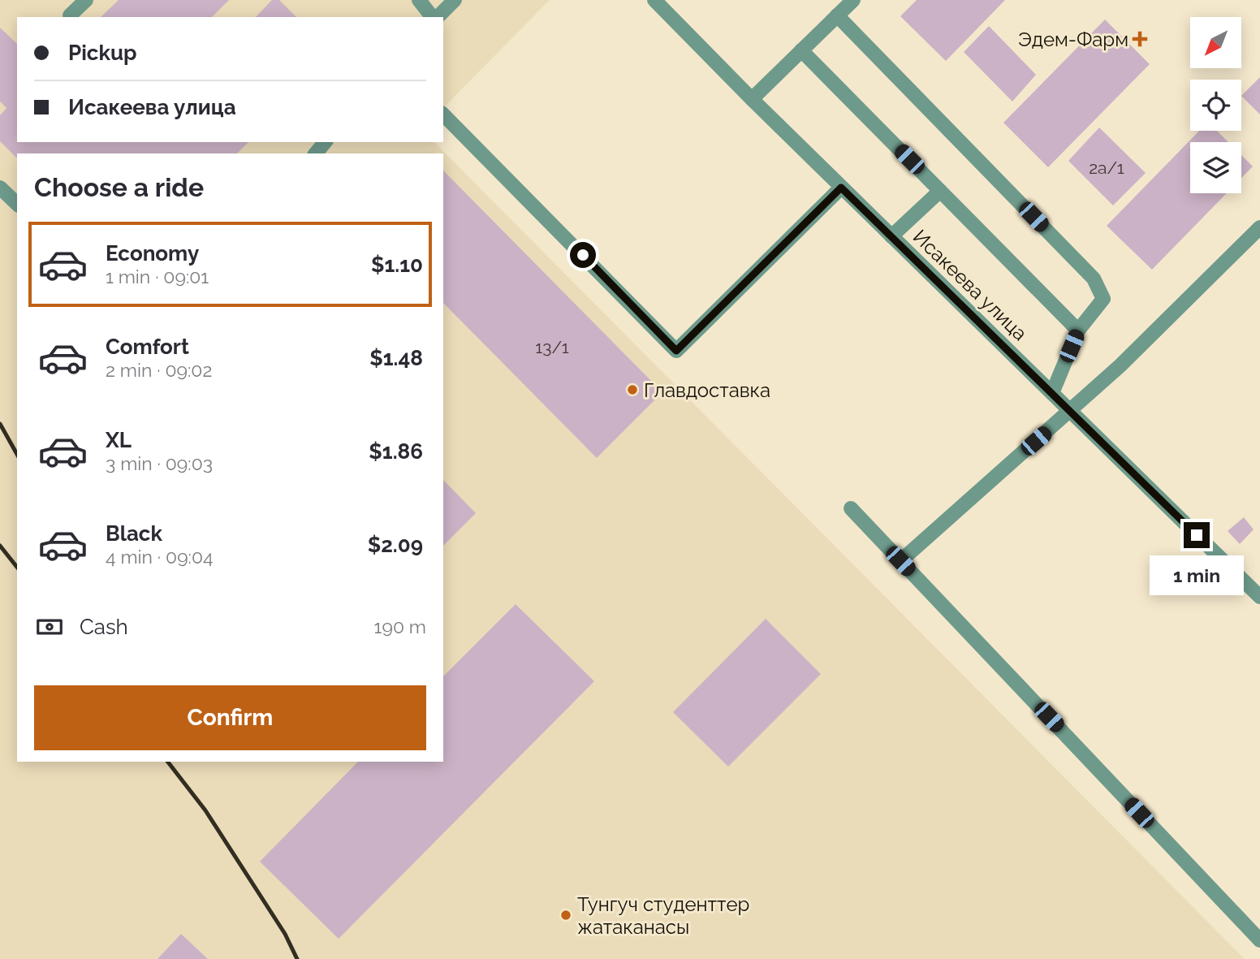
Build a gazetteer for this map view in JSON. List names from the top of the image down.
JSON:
{
  "streets": {
    "street": ["Исакеева улица"]
  },
  "places": {
    "health": ["Эдем-Фарм"],
    "other": ["Главдоставка", "Тунгуч студенттер жатаканасы"]
  },
  "house_numbers": ["2а/1", "13/1"],
  "north": "bottom left",
  "page": {
    "banner": ["Pickup", "Исакеева улица"],
    "heading": "Choose a ride",
    "list": [
      {
        "name": "Economy",
        "note": "1 min · 09:01",
        "value": "$1.10"
      },
      {
        "name": "Comfort",
        "note": "2 min · 09:02",
        "value": "$1.48"
      },
      {
        "name": "XL",
        "note": "3 min · 09:03",
        "value": "$1.86"
      },
      {
        "name": "Black",
        "note": "4 min · 09:04",
        "value": "$2.09"
      }
    ],
    "bubble": "1 min",
    "pay": ["Cash", "190 m"],
    "buttons": "Confirm"
  }
}
